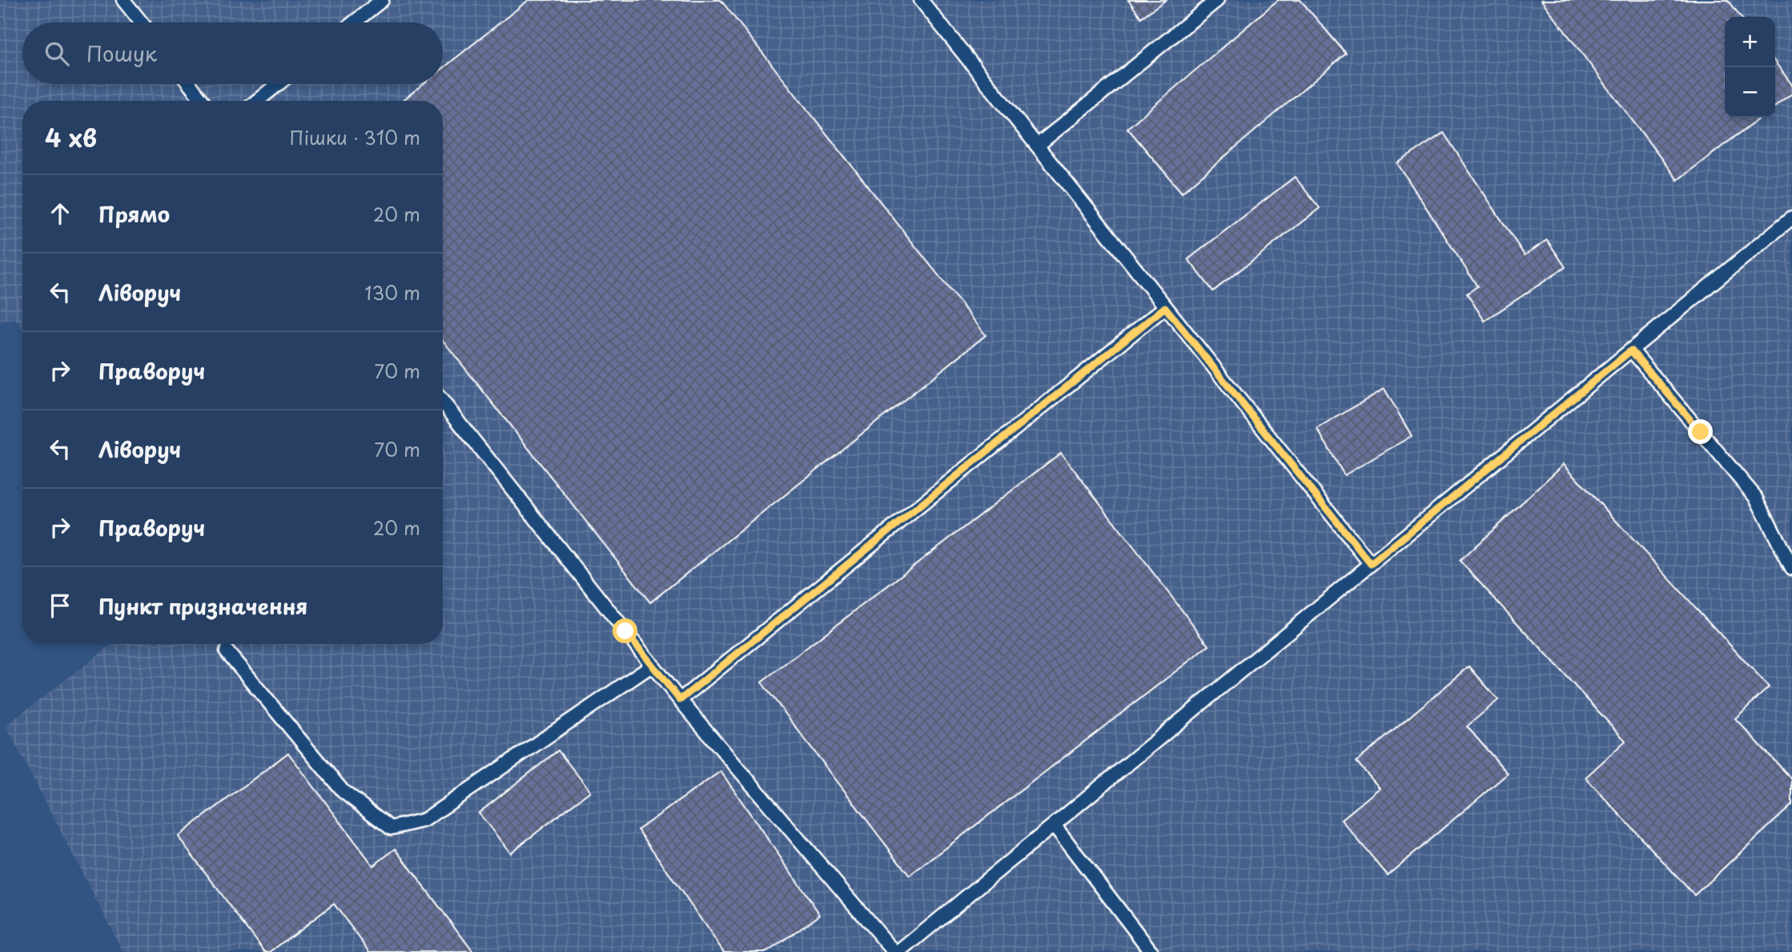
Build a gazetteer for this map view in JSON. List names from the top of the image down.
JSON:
{
  "page": {
    "map_buttons": ["+", "−"],
    "search": "Пошук",
    "heading": ["4 хв", "Пішки · 310 m"],
    "list": [
      ["Прямо", "20 m"],
      ["Ліворуч", "130 m"],
      ["Праворуч", "70 m"],
      ["Ліворуч", "70 m"],
      ["Праворуч", "20 m"],
      "Пункт призначення"
    ]
  }
}
